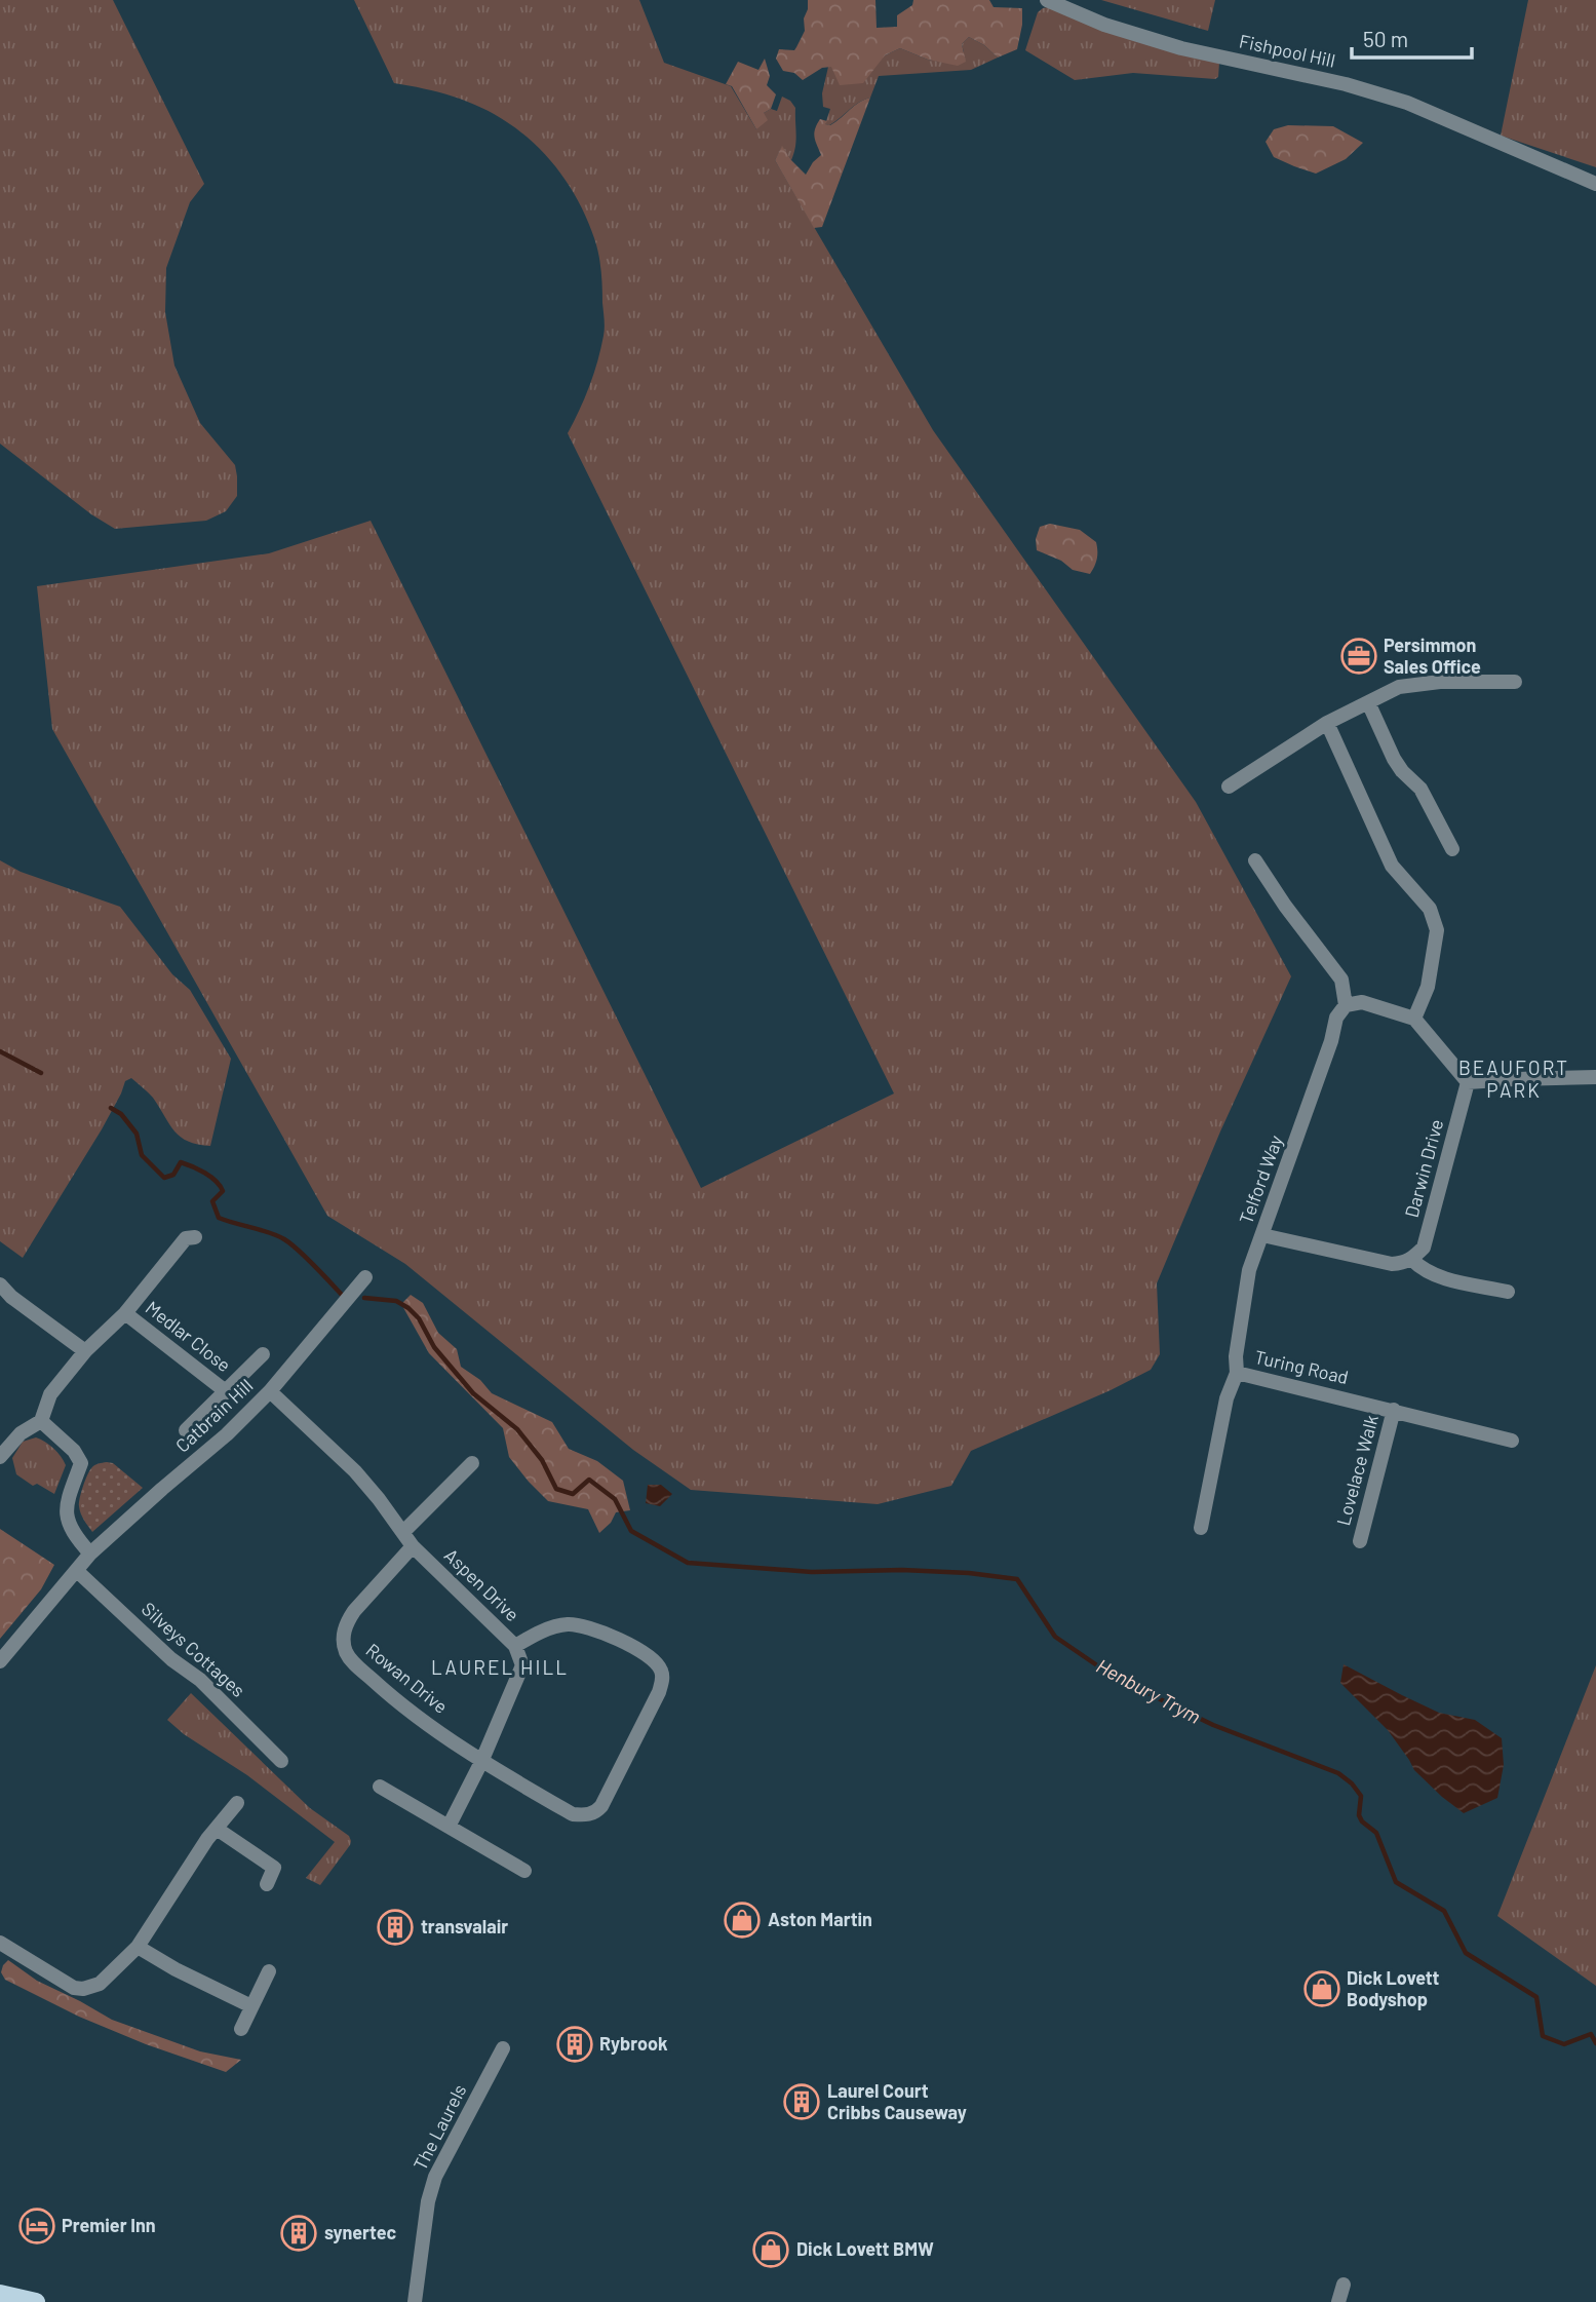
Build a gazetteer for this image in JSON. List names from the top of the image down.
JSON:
{
  "streets": {
    "street": [
      "Fishpool Hill",
      "Darwin Drive",
      "Telford Way",
      "Medlar Close",
      "Turing Road",
      "Catbrain Hill",
      "Lovelace Walk",
      "Aspen Drive",
      "Silveys Cottages",
      "Rowan Drive",
      "The Laurels"
    ]
  },
  "crossings": [
    ["Telford Way", "Turing Road"],
    ["Turing Road", "Lovelace Walk"],
    ["Catbrain Hill", "Aspen Drive"],
    ["Catbrain Hill", "Silveys Cottages"],
    ["Aspen Drive", "Rowan Drive"]
  ],
  "districts": ["BEAUFORT PARK", "LAUREL HILL"],
  "water": ["Henbury Trym"],
  "places": {
    "office": ["Persimmon Sales Office"],
    "shop": ["Aston Martin", "Dick Lovett Bodyshop", "Dick Lovett BMW"],
    "building": [
      "transvalair",
      "Rybrook",
      "Laurel Court Cribbs Causeway",
      "synertec"
    ],
    "hotel": ["Premier Inn"]
  },
  "scale_bar": "50 m"
}
